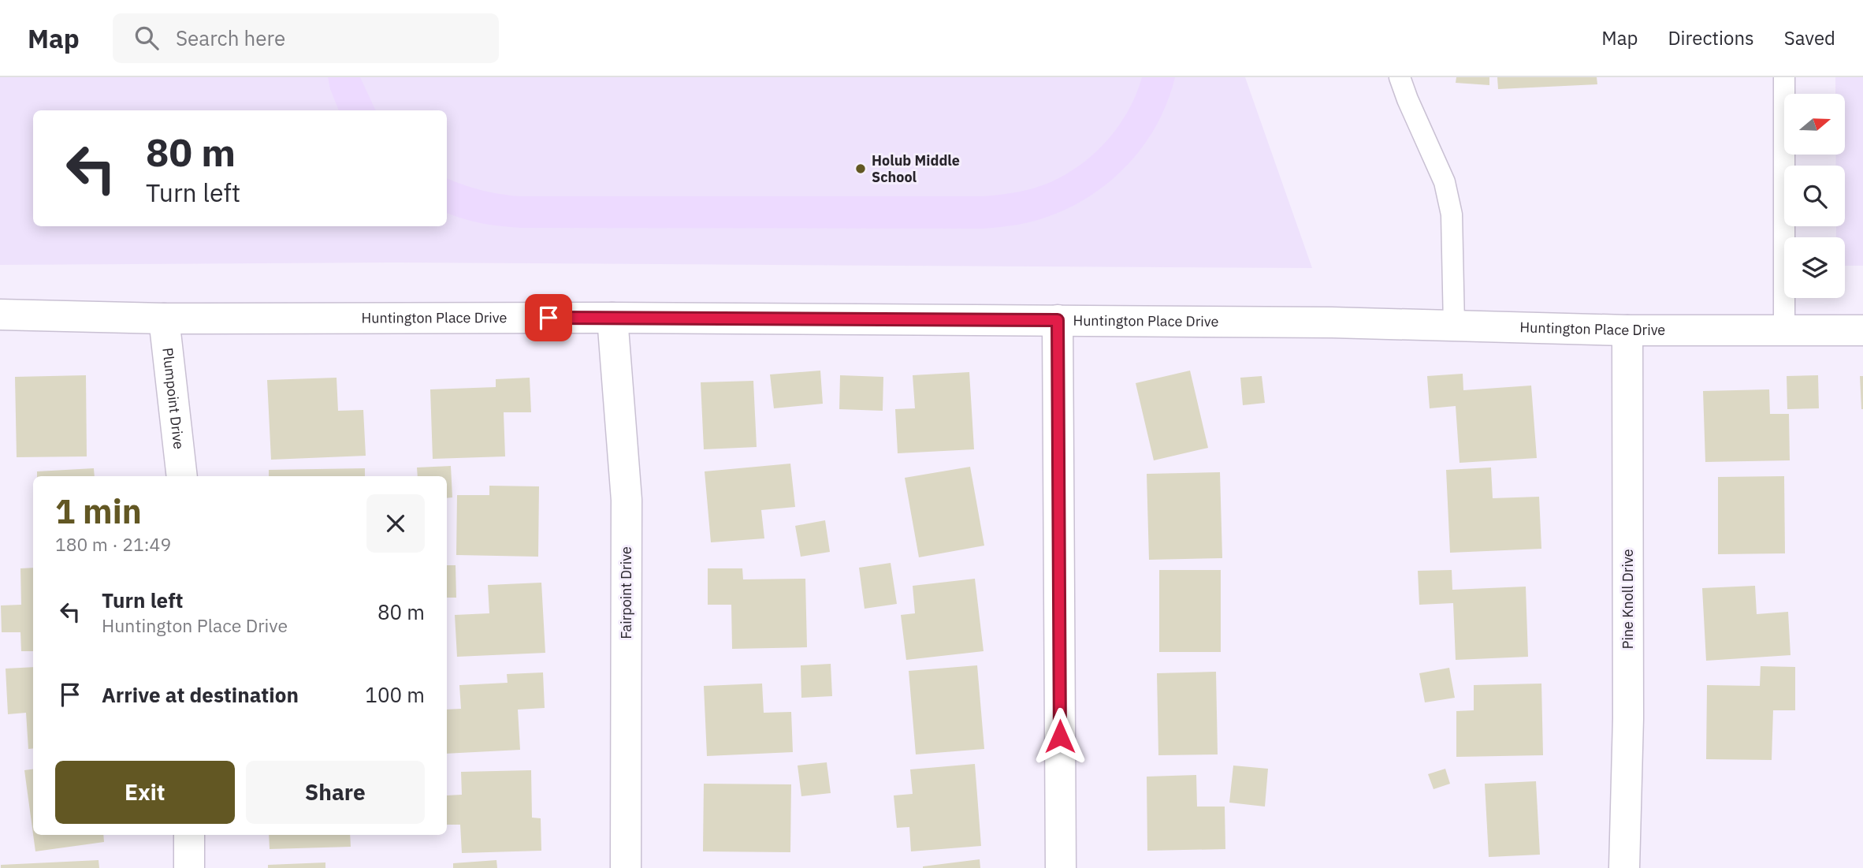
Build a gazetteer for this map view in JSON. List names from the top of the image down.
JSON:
{
  "streets": {
    "street": [
      "Huntington Place Drive",
      "Plumpoint Drive",
      "Fairpoint Drive",
      "Pine Knoll Drive"
    ]
  },
  "crossings": [
    ["Huntington Place Drive", "Plumpoint Drive"],
    ["Huntington Place Drive", "Fairpoint Drive"],
    ["Huntington Place Drive", "Pine Knoll Drive"]
  ],
  "places": ["Holub Middle School"],
  "north": "right",
  "page": {
    "header": "Map",
    "search": "Search here",
    "nav": ["Map", "Directions", "Saved"],
    "turn": ["80 m", "Turn left"],
    "heading": ["1 min", "180 m · 21:49"],
    "list": [
      {
        "name": "Turn left",
        "note": "Huntington Place Drive",
        "value": "80 m"
      },
      {
        "name": "Arrive at destination",
        "value": "100 m"
      }
    ],
    "buttons": ["Exit", "Share"]
  }
}
